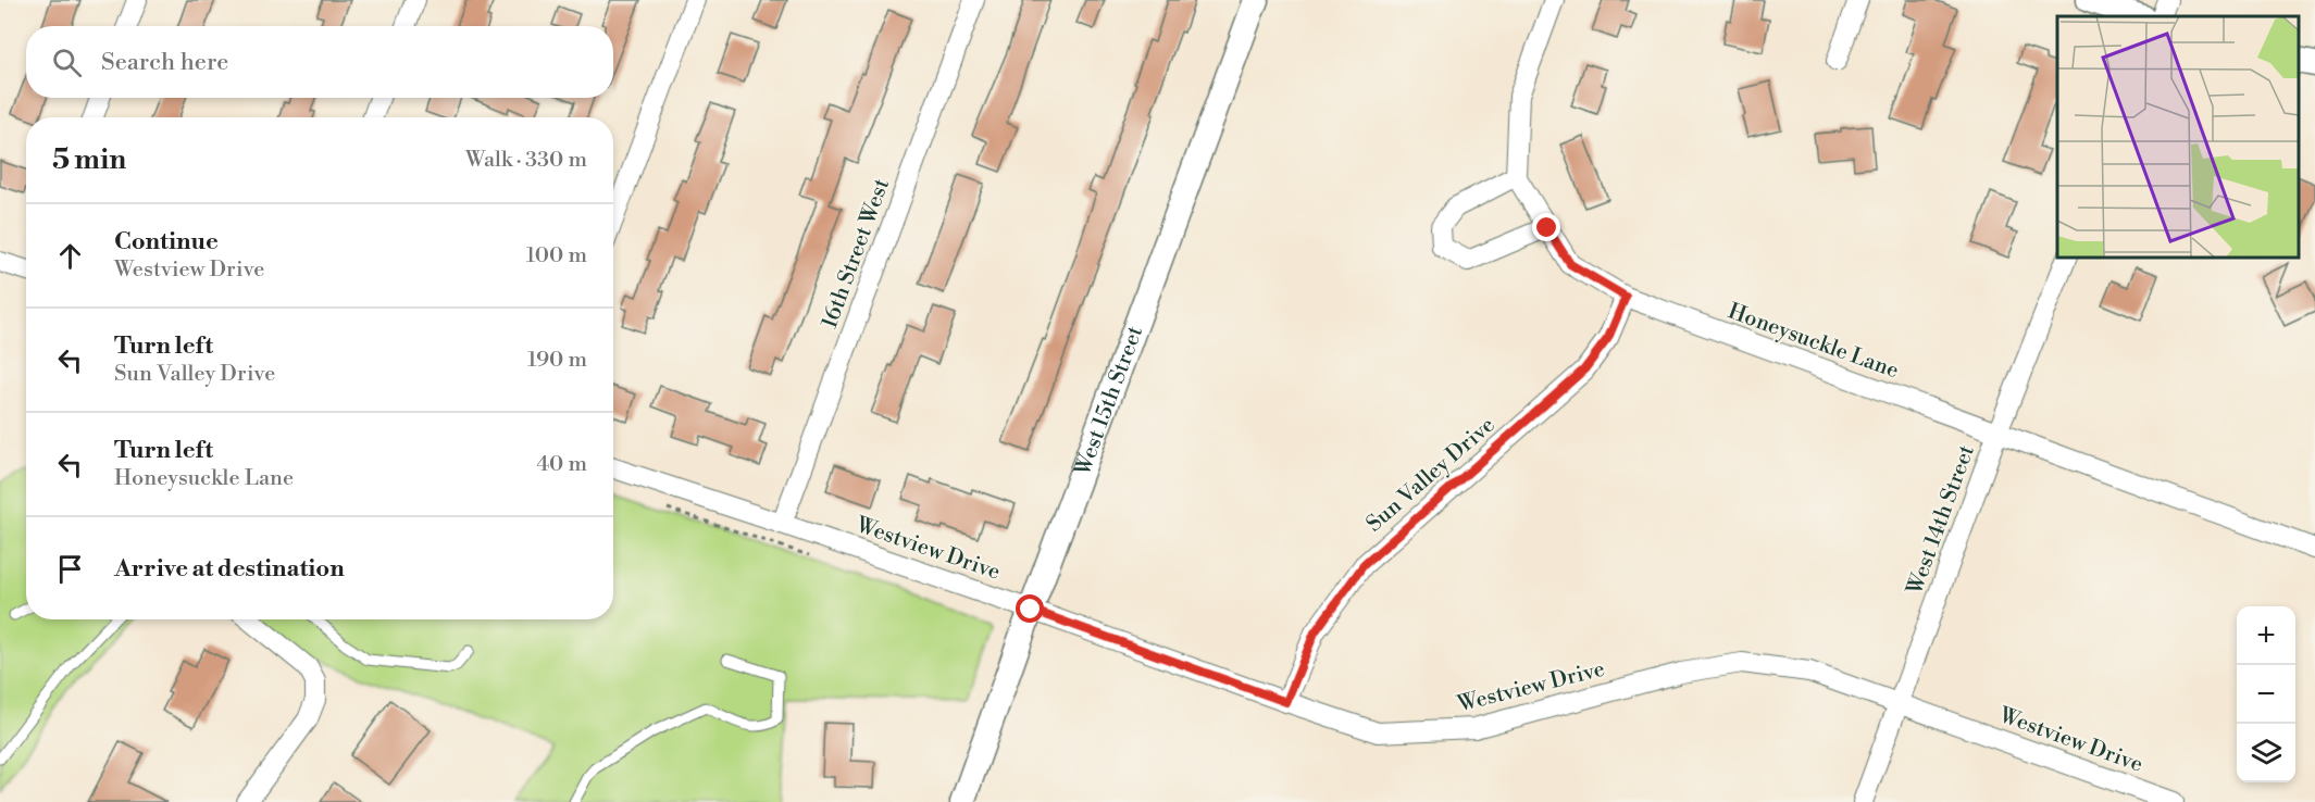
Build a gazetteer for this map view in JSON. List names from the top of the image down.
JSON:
{
  "streets": {
    "street": [
      "16th Street West",
      "Honeysuckle Lane",
      "West 15th Street",
      "Sun Valley Drive",
      "West 14th Street",
      "Westview Drive"
    ]
  },
  "crossings": [
    ["16th Street West", "Westview Drive"],
    ["Honeysuckle Lane", "Sun Valley Drive"],
    ["Honeysuckle Lane", "West 14th Street"],
    ["West 15th Street", "Westview Drive"],
    ["Sun Valley Drive", "Westview Drive"],
    ["West 14th Street", "Westview Drive"]
  ],
  "page": {
    "search": "Search here",
    "heading": ["5 min", "Walk · 330 m"],
    "list": [
      ["Continue", "Westview Drive", "100 m"],
      ["Turn left", "Sun Valley Drive", "190 m"],
      ["Turn left", "Honeysuckle Lane", "40 m"],
      "Arrive at destination"
    ],
    "map_buttons": ["+", "−"]
  }
}
